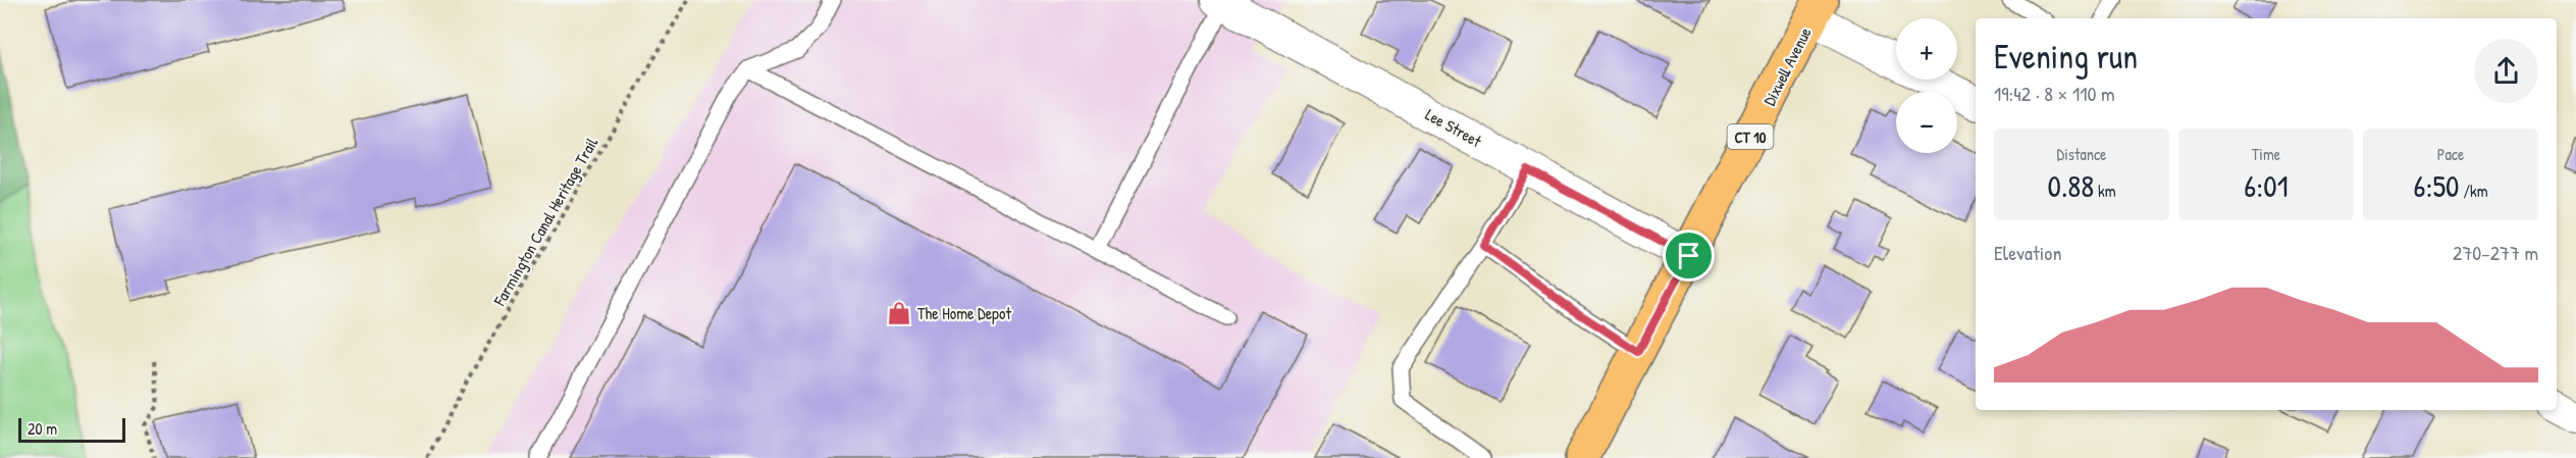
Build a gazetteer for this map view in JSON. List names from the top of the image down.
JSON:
{
  "streets": {
    "main road": ["Dixwell Avenue", "CT 10"],
    "street": ["Lee Street"],
    "path": ["Farmington Canal Heritage Trail"]
  },
  "crossings": [
    ["Dixwell Avenue", "Lee Street"]
  ],
  "places": {
    "shop": ["The Home Depot"]
  },
  "scale_bar": "20 m",
  "page": {
    "map_buttons": ["+", "−"],
    "heading": ["Evening run", "19:42 · 8 × 110 m"],
    "stats": [
      ["Distance", "0.88 km"],
      ["Time", "6:01"],
      ["Pace", "6:50 /km"]
    ],
    "chart": ["Elevation", "270–277 m"],
    "scale": "20 m"
  }
}
